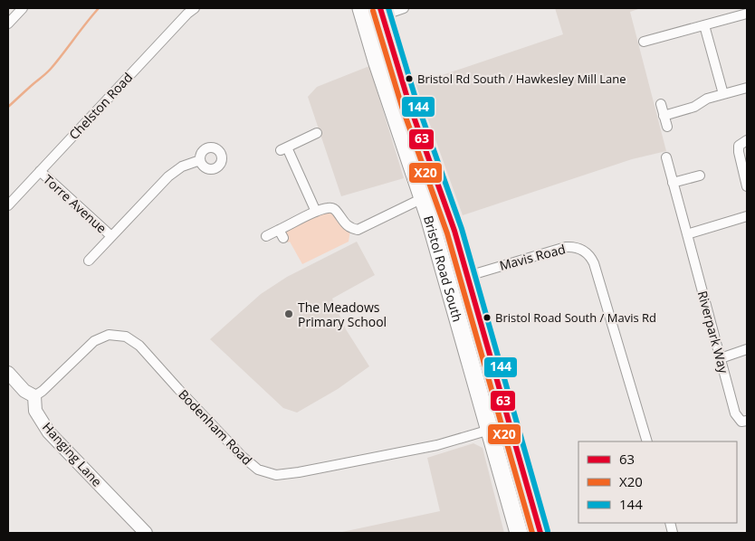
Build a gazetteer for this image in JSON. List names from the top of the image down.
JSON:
{
  "streets": {
    "highway": ["Bristol Road South"],
    "street": [
      "Chelston Road",
      "Torre Avenue",
      "Mavis Road",
      "Riverpark Way",
      "Bodenham Road",
      "Hanging Lane"
    ]
  },
  "crossings": [
    ["Chelston Road", "Torre Avenue"],
    ["Mavis Road", "Bristol Road South"],
    ["Bristol Road South", "Bodenham Road"],
    ["Bodenham Road", "Hanging Lane"]
  ],
  "places": ["Bristol Rd South / Hawkesley Mill Lane", "The Meadows Primary School", "Bristol Road South / Mavis Rd"],
  "lines": ["transit line 63", "transit line 144", "transit line X20"],
  "legend": ["63", "X20", "144"]
}
